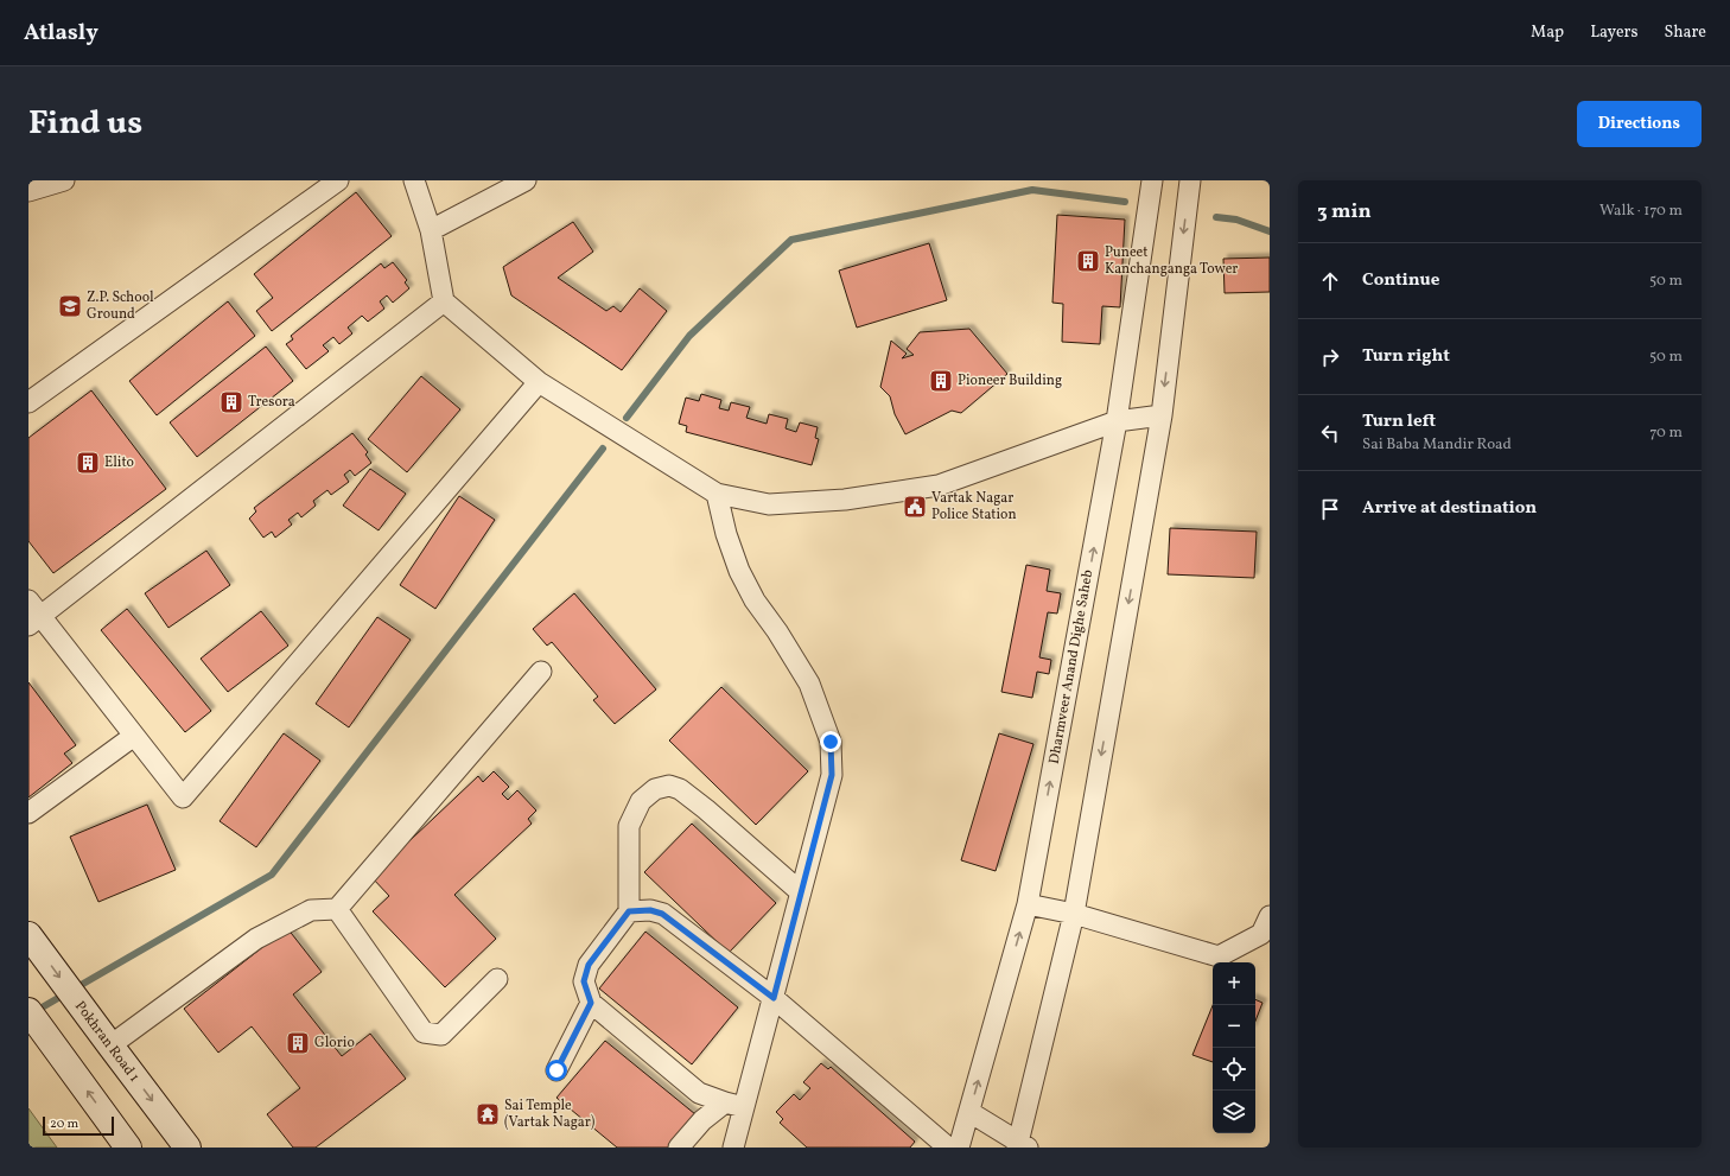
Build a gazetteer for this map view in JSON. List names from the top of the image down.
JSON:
{
  "streets": {
    "main road": ["Pokhran Road 1"],
    "street": ["Dharmveer Anand Dighe Saheb"]
  },
  "places": {
    "building": [
      "Puneet Kanchanganga Tower",
      "Pioneer Building",
      "Tresora",
      "Elito",
      "Glorio"
    ],
    "school or university": ["Z.P. School Ground"],
    "public building": ["Vartak Nagar Police Station"],
    "temple": ["Sai Temple (Vartak Nagar)"]
  },
  "scale_bar": "20 m",
  "page": {
    "header": "Atlasly",
    "nav": ["Map", "Layers", "Share"],
    "title": "Find us",
    "buttons": "Directions",
    "heading": ["3 min", "Walk · 170 m"],
    "list": [
      ["Continue", "50 m"],
      ["Turn right", "50 m"],
      ["Turn left", "Sai Baba Mandir Road", "70 m"],
      "Arrive at destination"
    ],
    "map_buttons": ["+", "−"],
    "scale": "20 m"
  }
}
